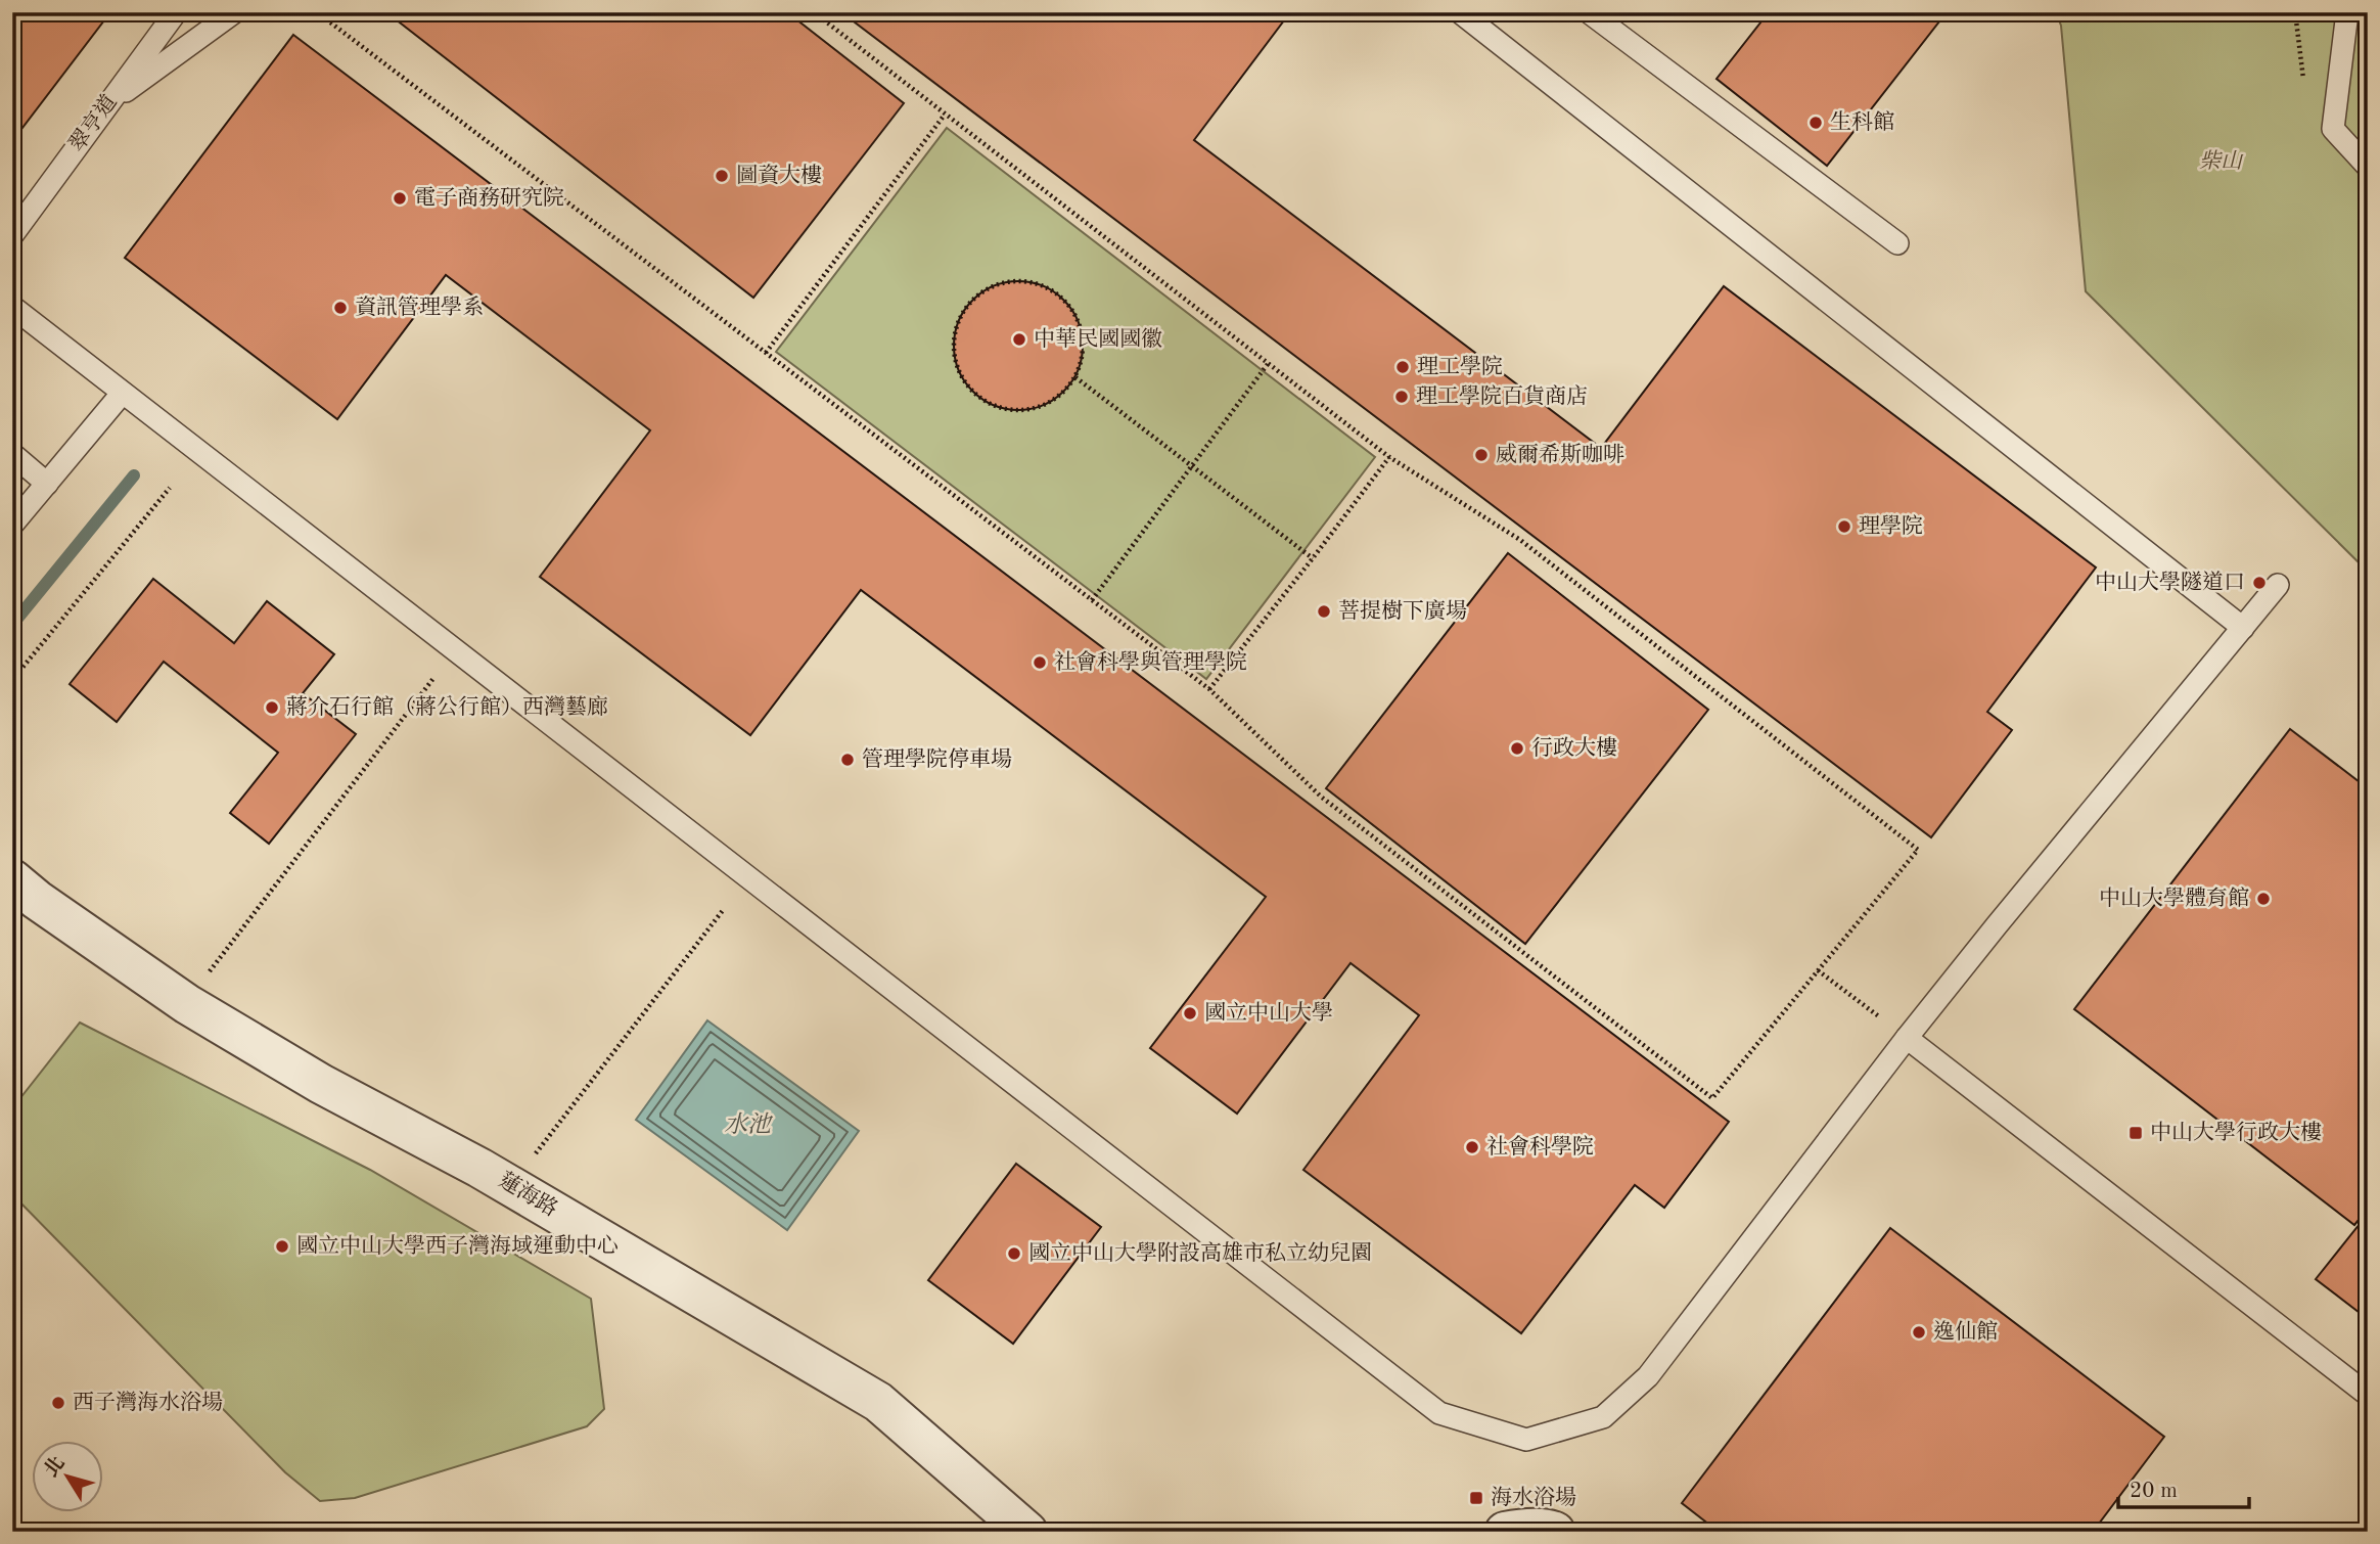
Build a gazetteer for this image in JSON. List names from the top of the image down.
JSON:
{
  "streets": {
    "street": ["蓮海路"],
    "lane": ["翠亨道"]
  },
  "water": ["水池"],
  "parks": ["柴山"],
  "places": {
    "other": [
      "生科館",
      "圖資大樓",
      "電子商務研究院",
      "資訊管理學系",
      "中華民國國徽",
      "理工學院",
      "理工學院百貨商店",
      "威爾希斯咖啡",
      "理學院",
      "中山大學隧道口",
      "菩提樹下廣場",
      "社會科學與管理學院",
      "蔣介石行館（蔣公行館）西灣藝廊",
      "行政大樓",
      "管理學院停車場",
      "中山大學體育館",
      "國立中山大學",
      "社會科學院",
      "國立中山大學西子灣海域運動中心",
      "國立中山大學附設高雄市私立幼兒園",
      "逸仙館",
      "西子灣海水浴場"
    ],
    "transit": ["中山大學行政大樓", "海水浴場"]
  },
  "scale_bar": "20 m",
  "north": "top left"
}
